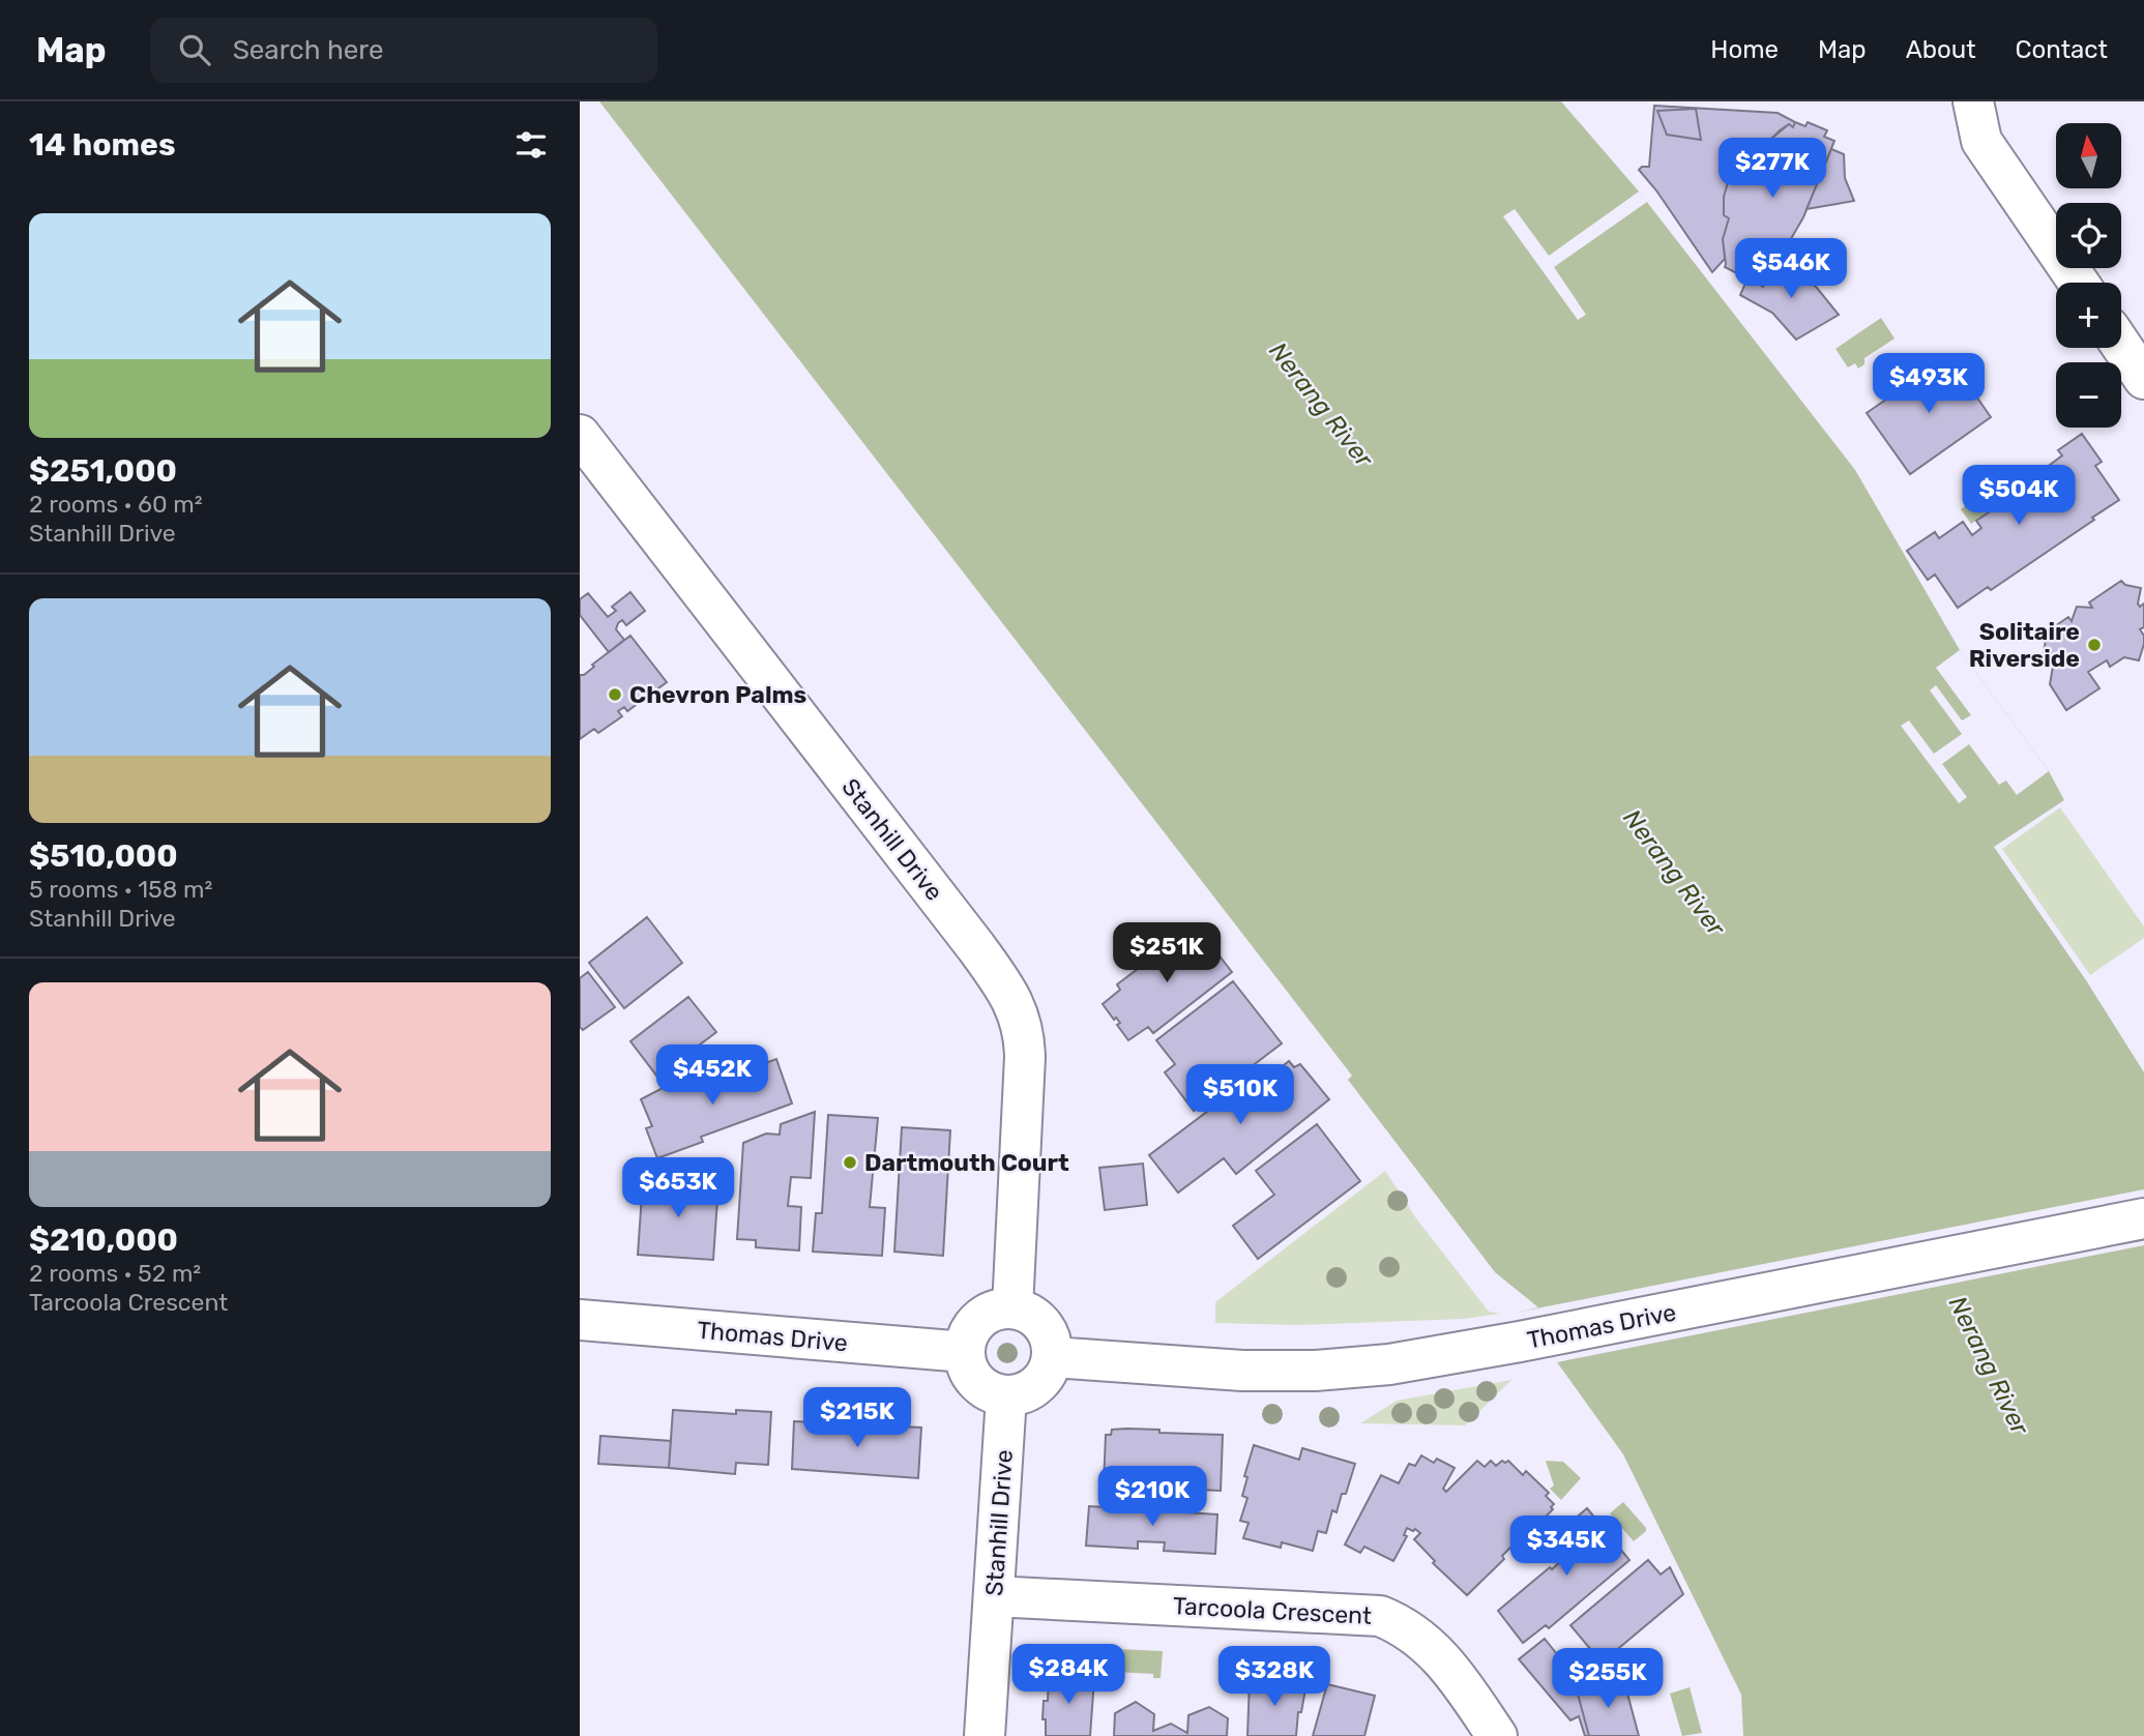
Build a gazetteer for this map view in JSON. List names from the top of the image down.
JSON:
{
  "streets": {
    "street": ["Stanhill Drive", "Thomas Drive", "Tarcoola Crescent"]
  },
  "crossings": [
    ["Stanhill Drive", "Thomas Drive"],
    ["Stanhill Drive", "Tarcoola Crescent"]
  ],
  "water": ["Nerang River"],
  "places": ["Solitaire Riverside", "Chevron Palms", "Dartmouth Court"],
  "north": "top",
  "page": {
    "header": "Map",
    "search": "Search here",
    "nav": [
      "Home",
      "Map",
      "About",
      "Contact"
    ],
    "heading": "14 homes",
    "map_buttons": ["+", "−"],
    "price": [
      "$277K",
      "$546K",
      "$493K",
      "$504K",
      "$251K",
      "$452K",
      "$510K",
      "$653K",
      "$215K",
      "$210K",
      "$345K",
      "$284K",
      "$328K",
      "$255K"
    ],
    "list": [
      {
        "name": "$251,000",
        "note": "2 rooms · 60 m² · Stanhill Drive"
      },
      {
        "name": "$510,000",
        "note": "5 rooms · 158 m² · Stanhill Drive"
      },
      {
        "name": "$210,000",
        "note": "2 rooms · 52 m² · Tarcoola Crescent"
      }
    ]
  }
}
